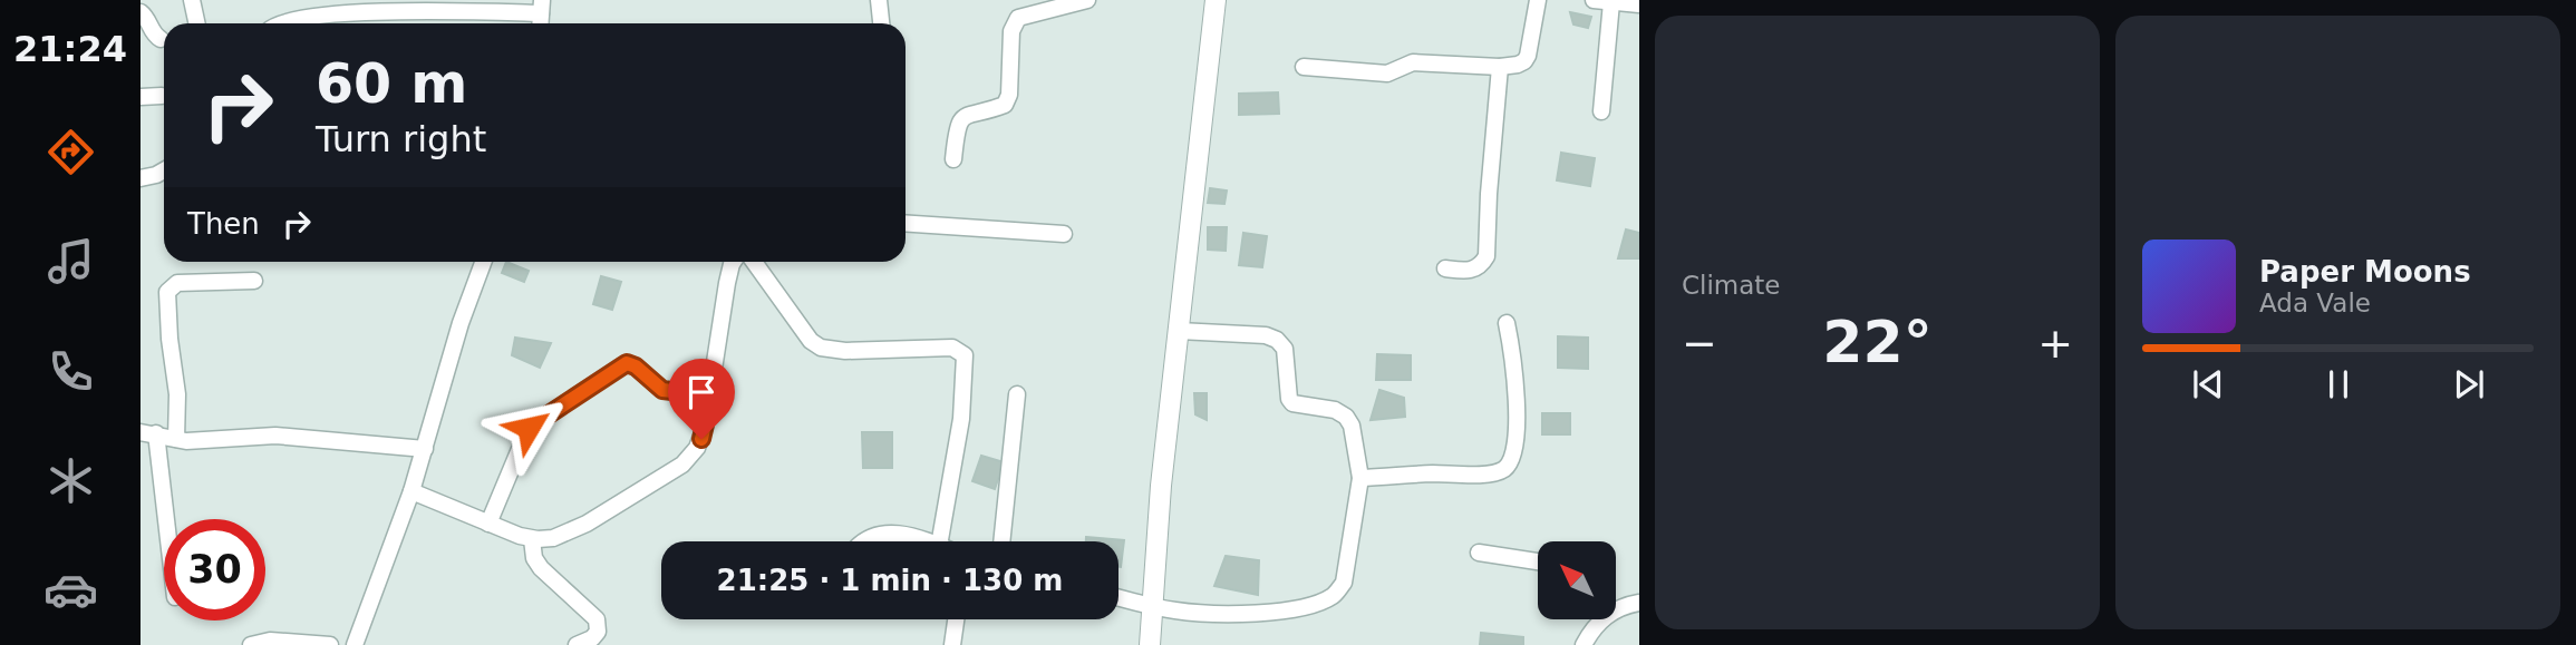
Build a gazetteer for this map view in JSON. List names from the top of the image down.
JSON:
{
  "north": "top left",
  "page": {
    "tabs": "21:24",
    "tile": "Climate",
    "turn": ["60 m", "Turn right"],
    "then": "Then",
    "song": ["Paper Moons", "Ada Vale"],
    "heat": ["−", "22°", "+"],
    "limit": "30",
    "trip": "21:25 · 1 min · 130 m"
  }
}
